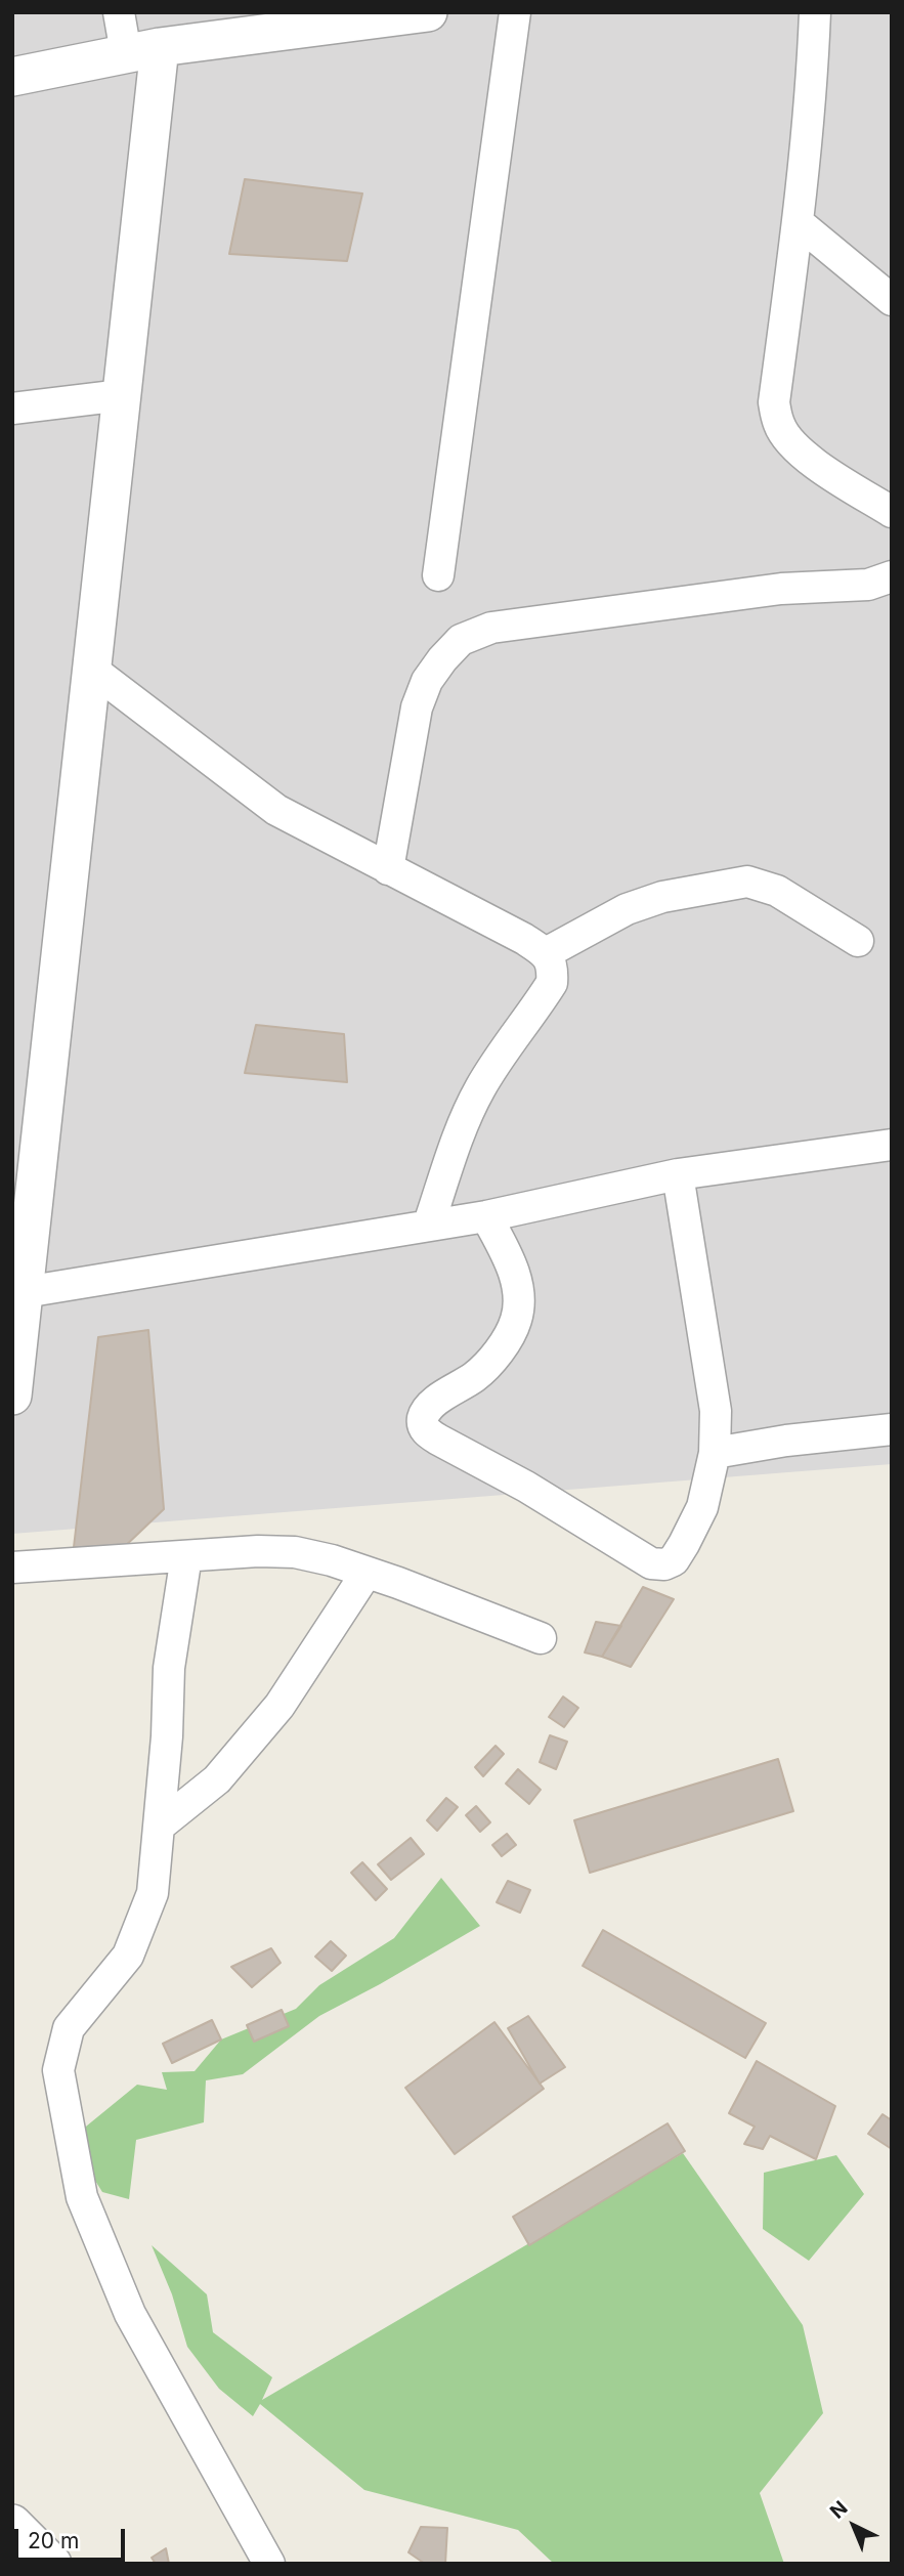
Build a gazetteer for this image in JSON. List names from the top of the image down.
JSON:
{
  "scale_bar": "20 m",
  "north": "top left"
}
